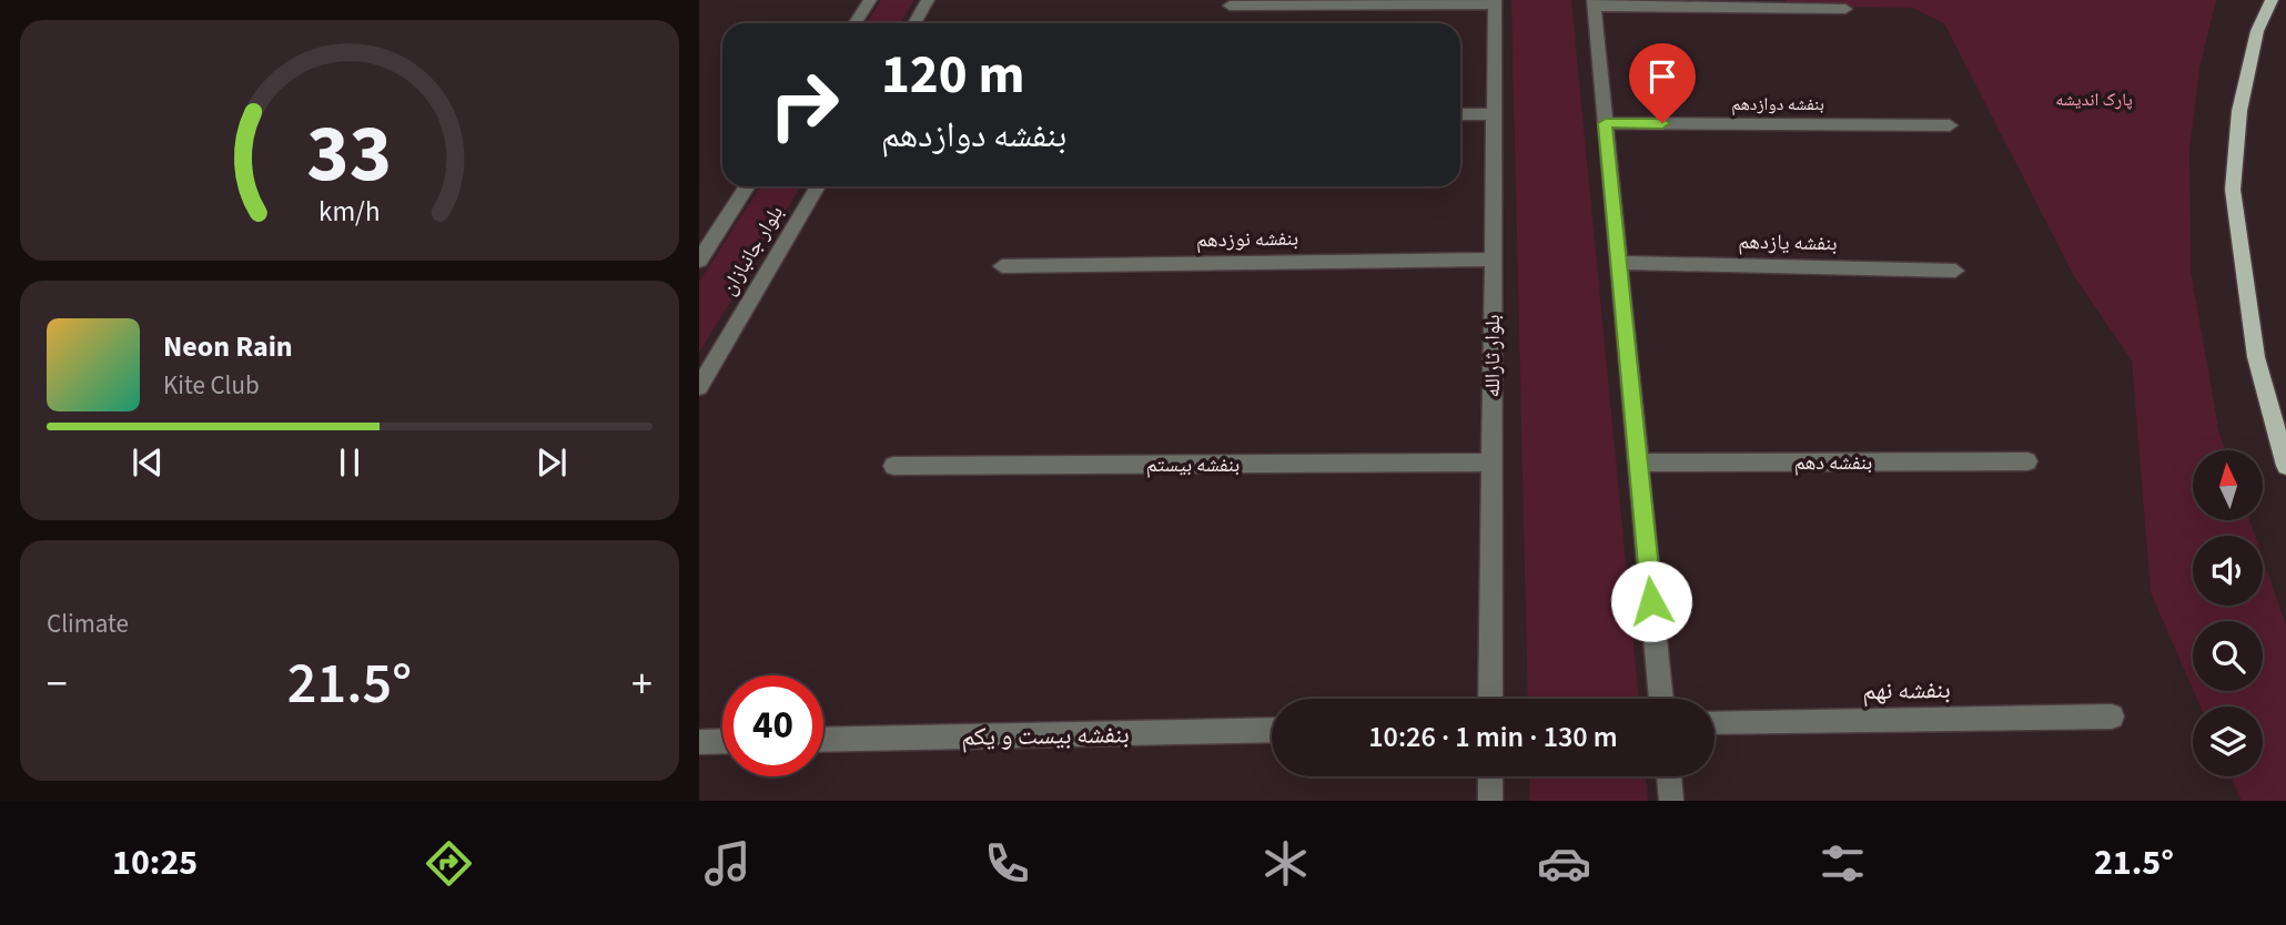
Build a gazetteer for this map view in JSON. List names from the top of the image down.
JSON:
{
  "streets": {
    "street": [
      "بنفشه دوازدهم",
      "بنفشه نوزدهم",
      "بنفشه یازدهم",
      "بلوار جانبازان",
      "بلوار ثارالله",
      "بنفشه دهم",
      "بنفشه بیستم",
      "بنفشه نهم",
      "بنفشه بیست و یکم"
    ]
  },
  "crossings": [
    ["بنفشه نوزدهم", "بلوار ثارالله"],
    ["بلوار ثارالله", "بنفشه بیستم"]
  ],
  "parks": ["پارک اندیشه"],
  "north": "top",
  "page": {
    "turn": ["120 m", "بنفشه دوازدهم"],
    "song": ["Neon Rain", "Kite Club"],
    "tile": "Climate",
    "heat": ["−", "21.5°", "+"],
    "limit": "40",
    "trip": "10:26 · 1 min · 130 m",
    "tabs": ["10:25", "21.5°"],
    "gauge": ["33", "km/h"]
  }
}
